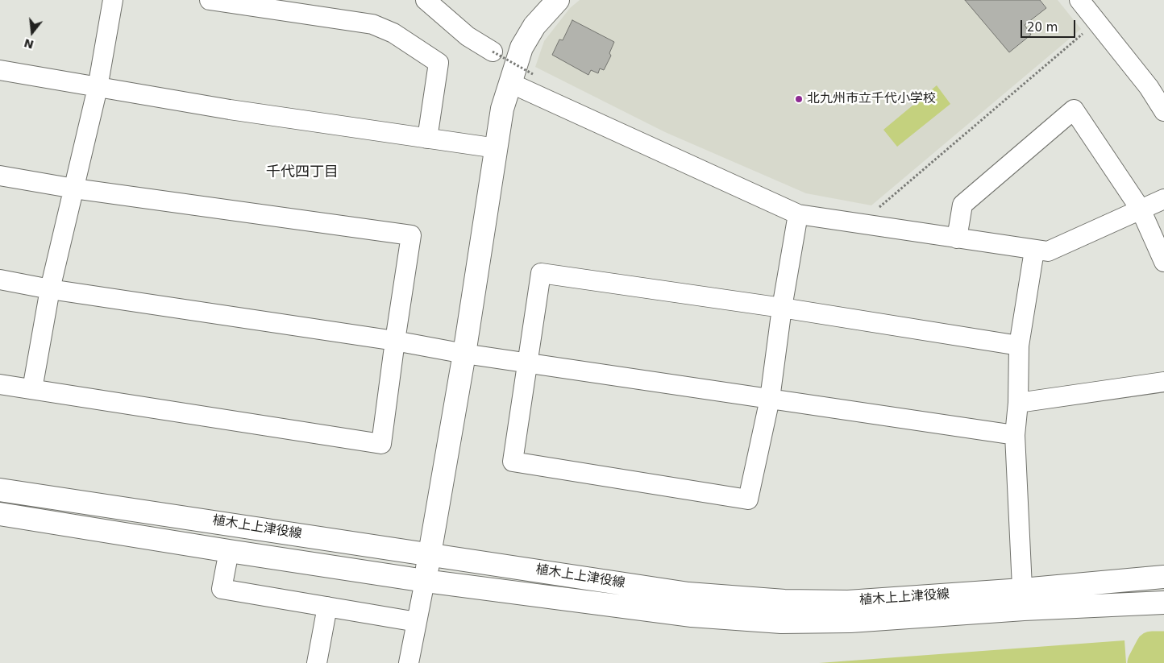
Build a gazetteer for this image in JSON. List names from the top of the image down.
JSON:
{
  "streets": {
    "main road": ["植木上上津役線"]
  },
  "districts": ["千代四丁目"],
  "places": ["北九州市立千代小学校"],
  "scale_bar": "20 m",
  "north": "bottom"
}
